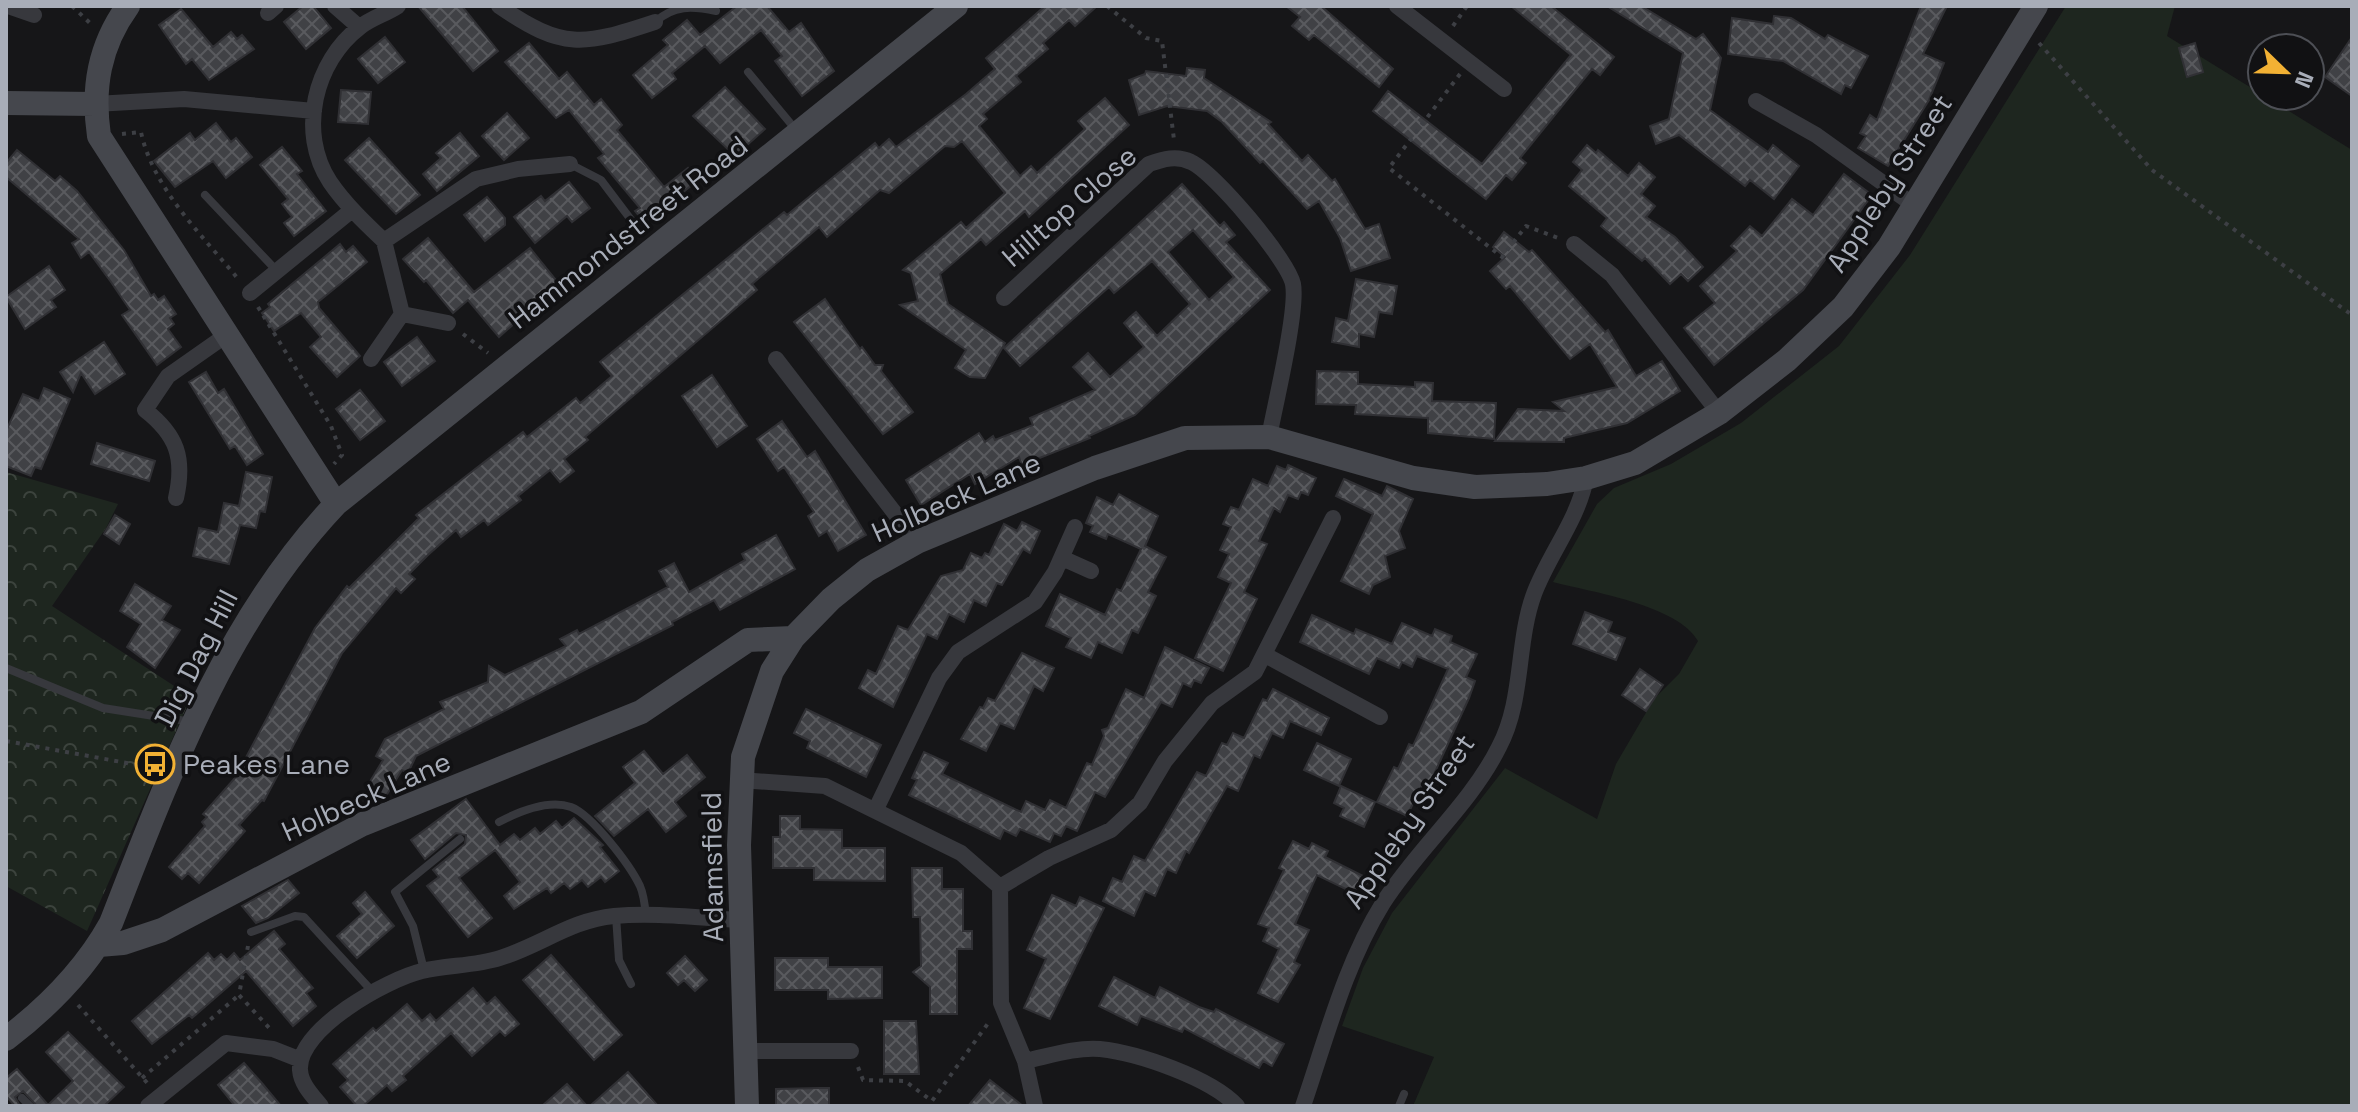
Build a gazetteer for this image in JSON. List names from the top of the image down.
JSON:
{
  "streets": {
    "street": [
      "Appleby Street",
      "Hilltop Close",
      "Hammondstreet Road",
      "Holbeck Lane",
      "Dig Dag Hill",
      "Adamsfield"
    ]
  },
  "crossings": [
    ["Appleby Street", "Holbeck Lane"],
    ["Hilltop Close", "Holbeck Lane"],
    ["Hammondstreet Road", "Dig Dag Hill"],
    ["Holbeck Lane", "Dig Dag Hill"],
    ["Holbeck Lane", "Adamsfield"]
  ],
  "places": {
    "bus stop": ["Peakes Lane"]
  },
  "north": "bottom right"
}
